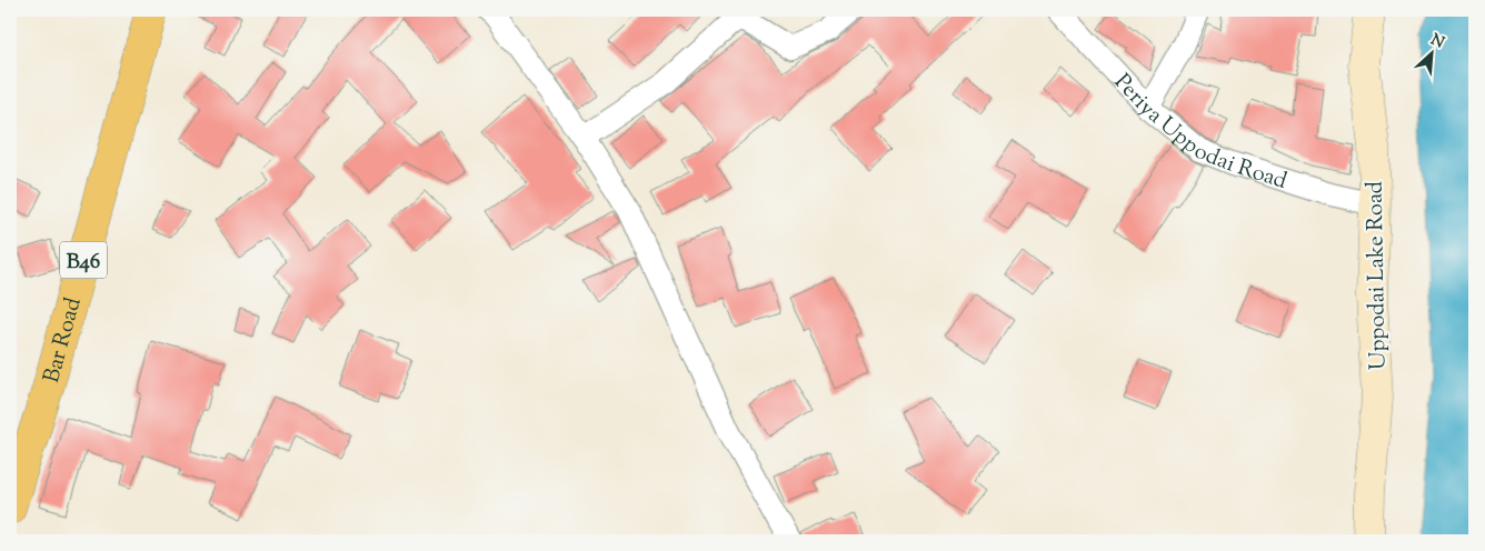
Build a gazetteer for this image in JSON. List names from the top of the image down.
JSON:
{
  "streets": {
    "main road": ["B46", "Bar Road"],
    "street": ["Periya Uppodai Road", "Uppodai Lake Road"]
  },
  "crossings": [
    ["Periya Uppodai Road", "Uppodai Lake Road"]
  ],
  "north": "top right"
}
